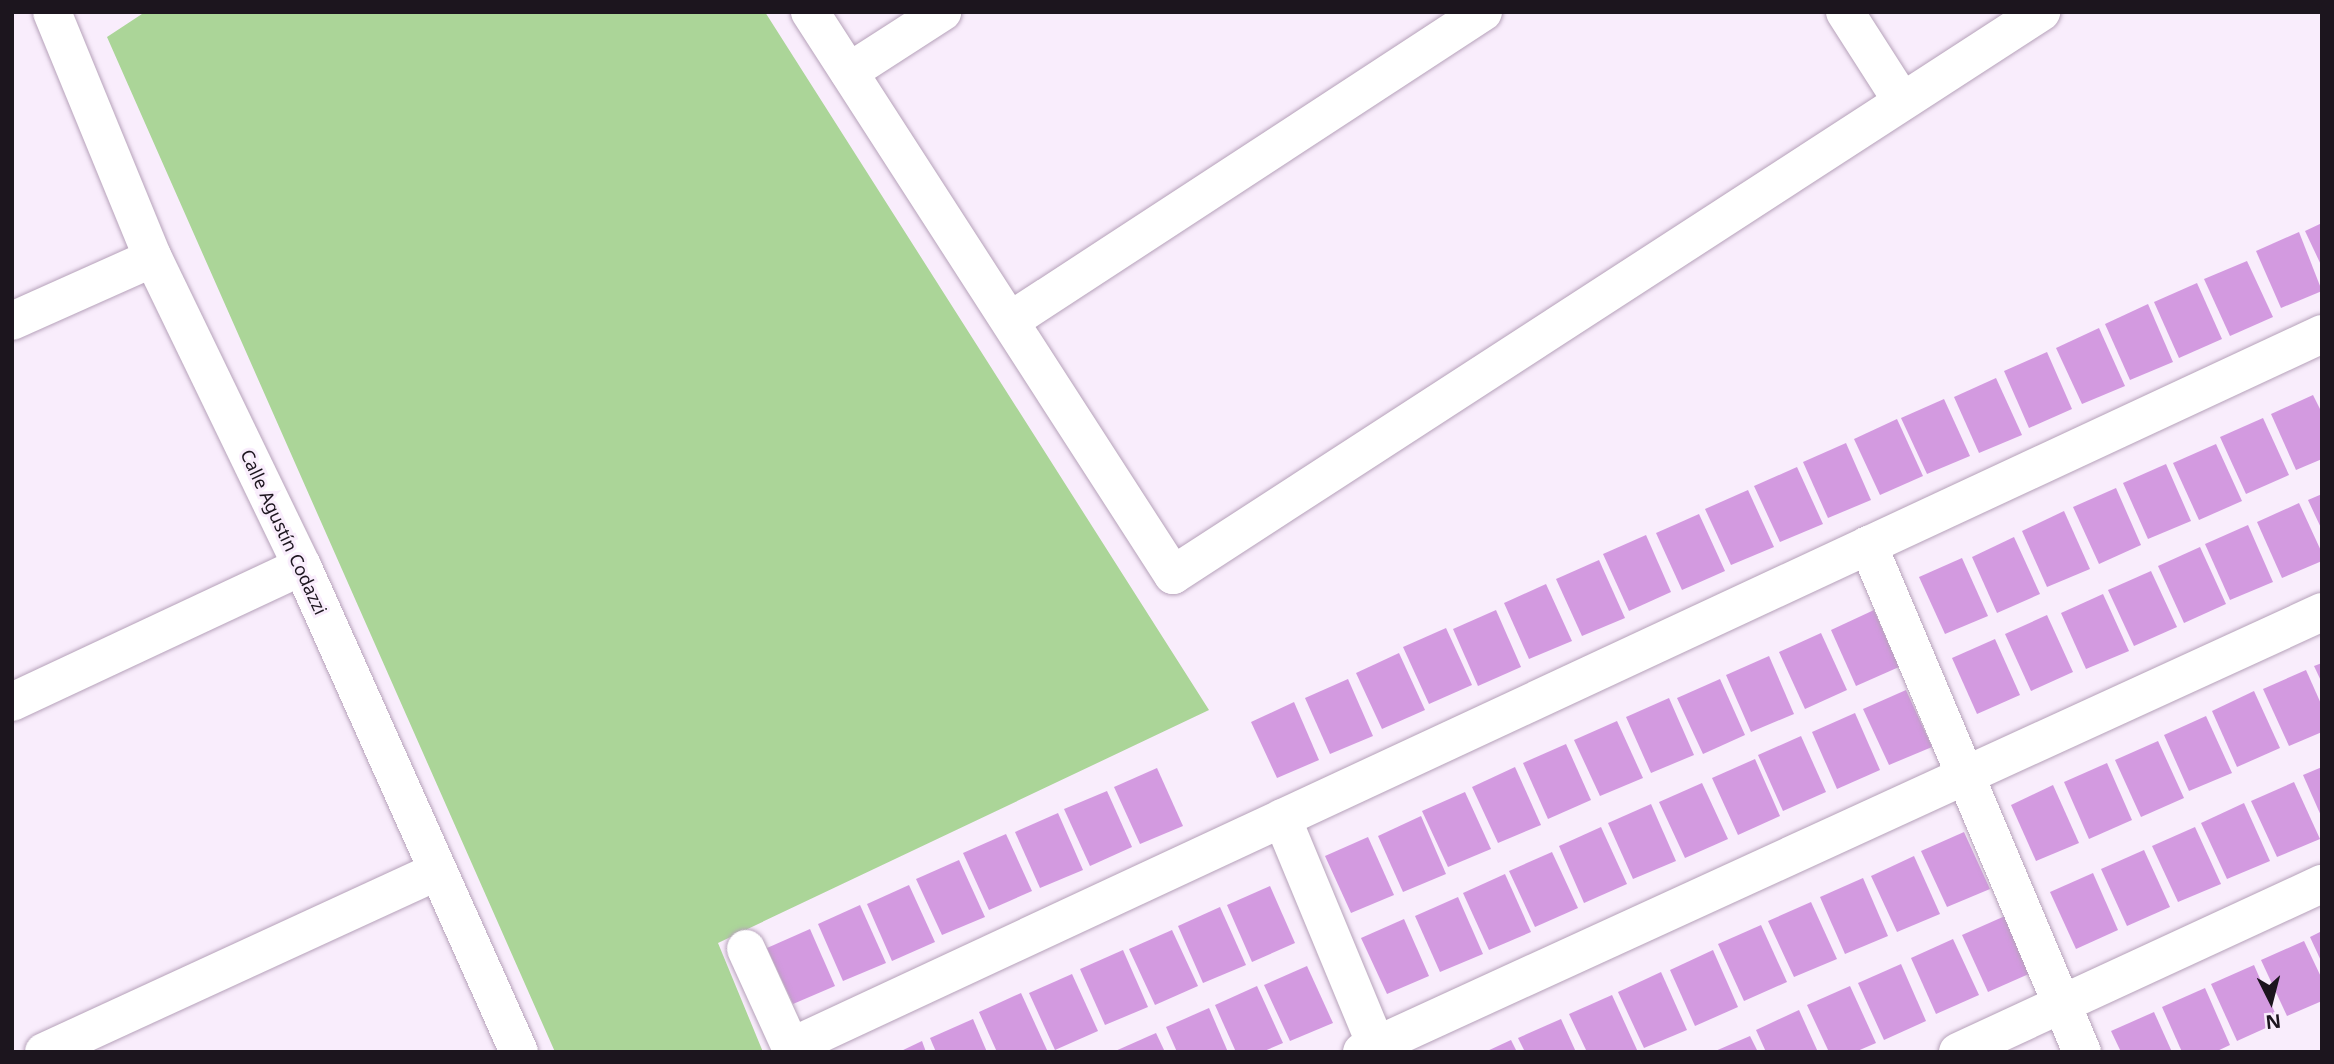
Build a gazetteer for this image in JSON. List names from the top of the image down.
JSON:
{
  "streets": {
    "street": ["Calle Agustín Codazzi"]
  },
  "north": "bottom"
}
